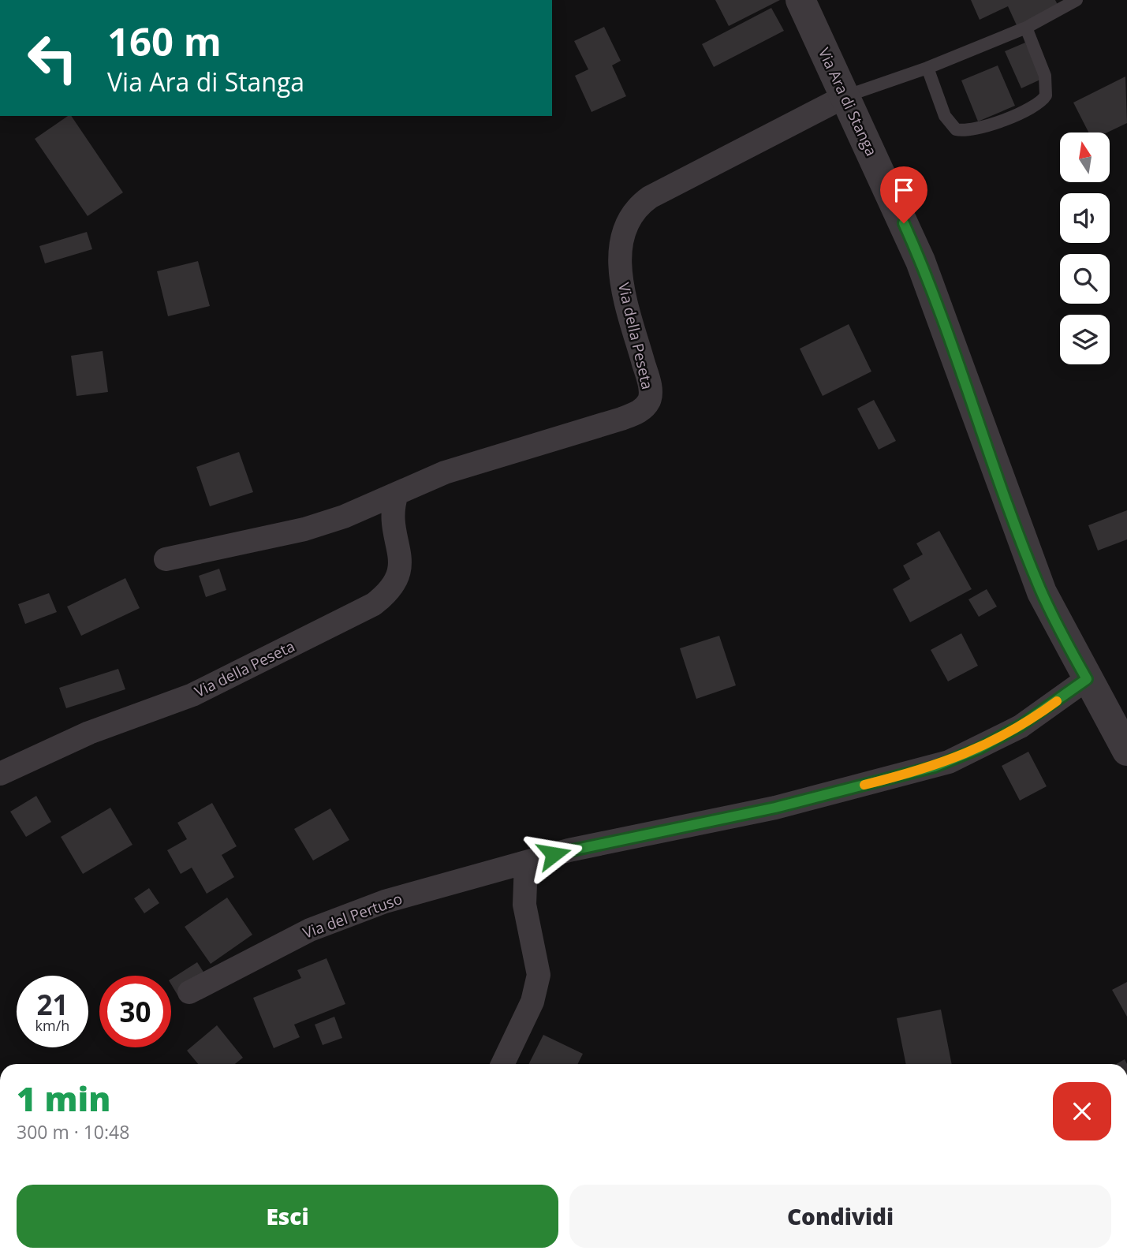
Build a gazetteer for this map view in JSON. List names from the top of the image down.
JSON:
{
  "streets": {
    "street": ["Via Ara di Stanga", "Via della Peseta", "Via del Pertuso"]
  },
  "crossings": [
    ["Via Ara di Stanga", "Via della Peseta"],
    ["Via Ara di Stanga", "Via del Pertuso"]
  ],
  "north": "top",
  "page": {
    "turn": ["160 m", "Via Ara di Stanga"],
    "speed": "21 km/h",
    "limit": "30",
    "heading": ["1 min", "300 m · 10:48"],
    "buttons": ["Esci", "Condividi"]
  }
}
